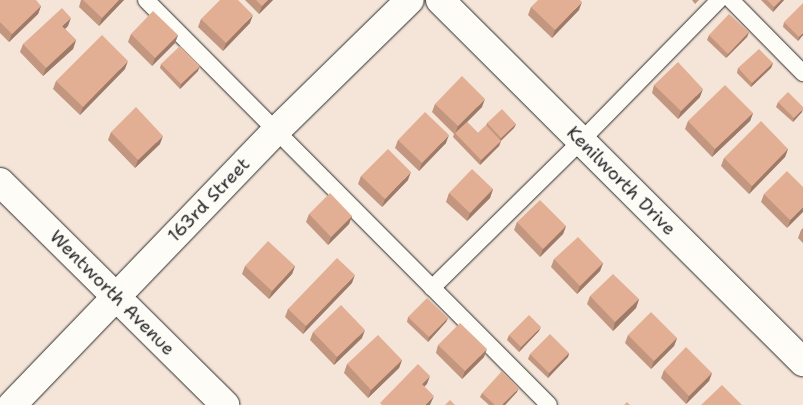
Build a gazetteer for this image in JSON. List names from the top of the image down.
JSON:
{
  "streets": {
    "street": ["Kenilworth Drive", "163rd Street", "Wentworth Avenue"]
  },
  "crossings": [
    ["163rd Street", "Wentworth Avenue"]
  ]
}
